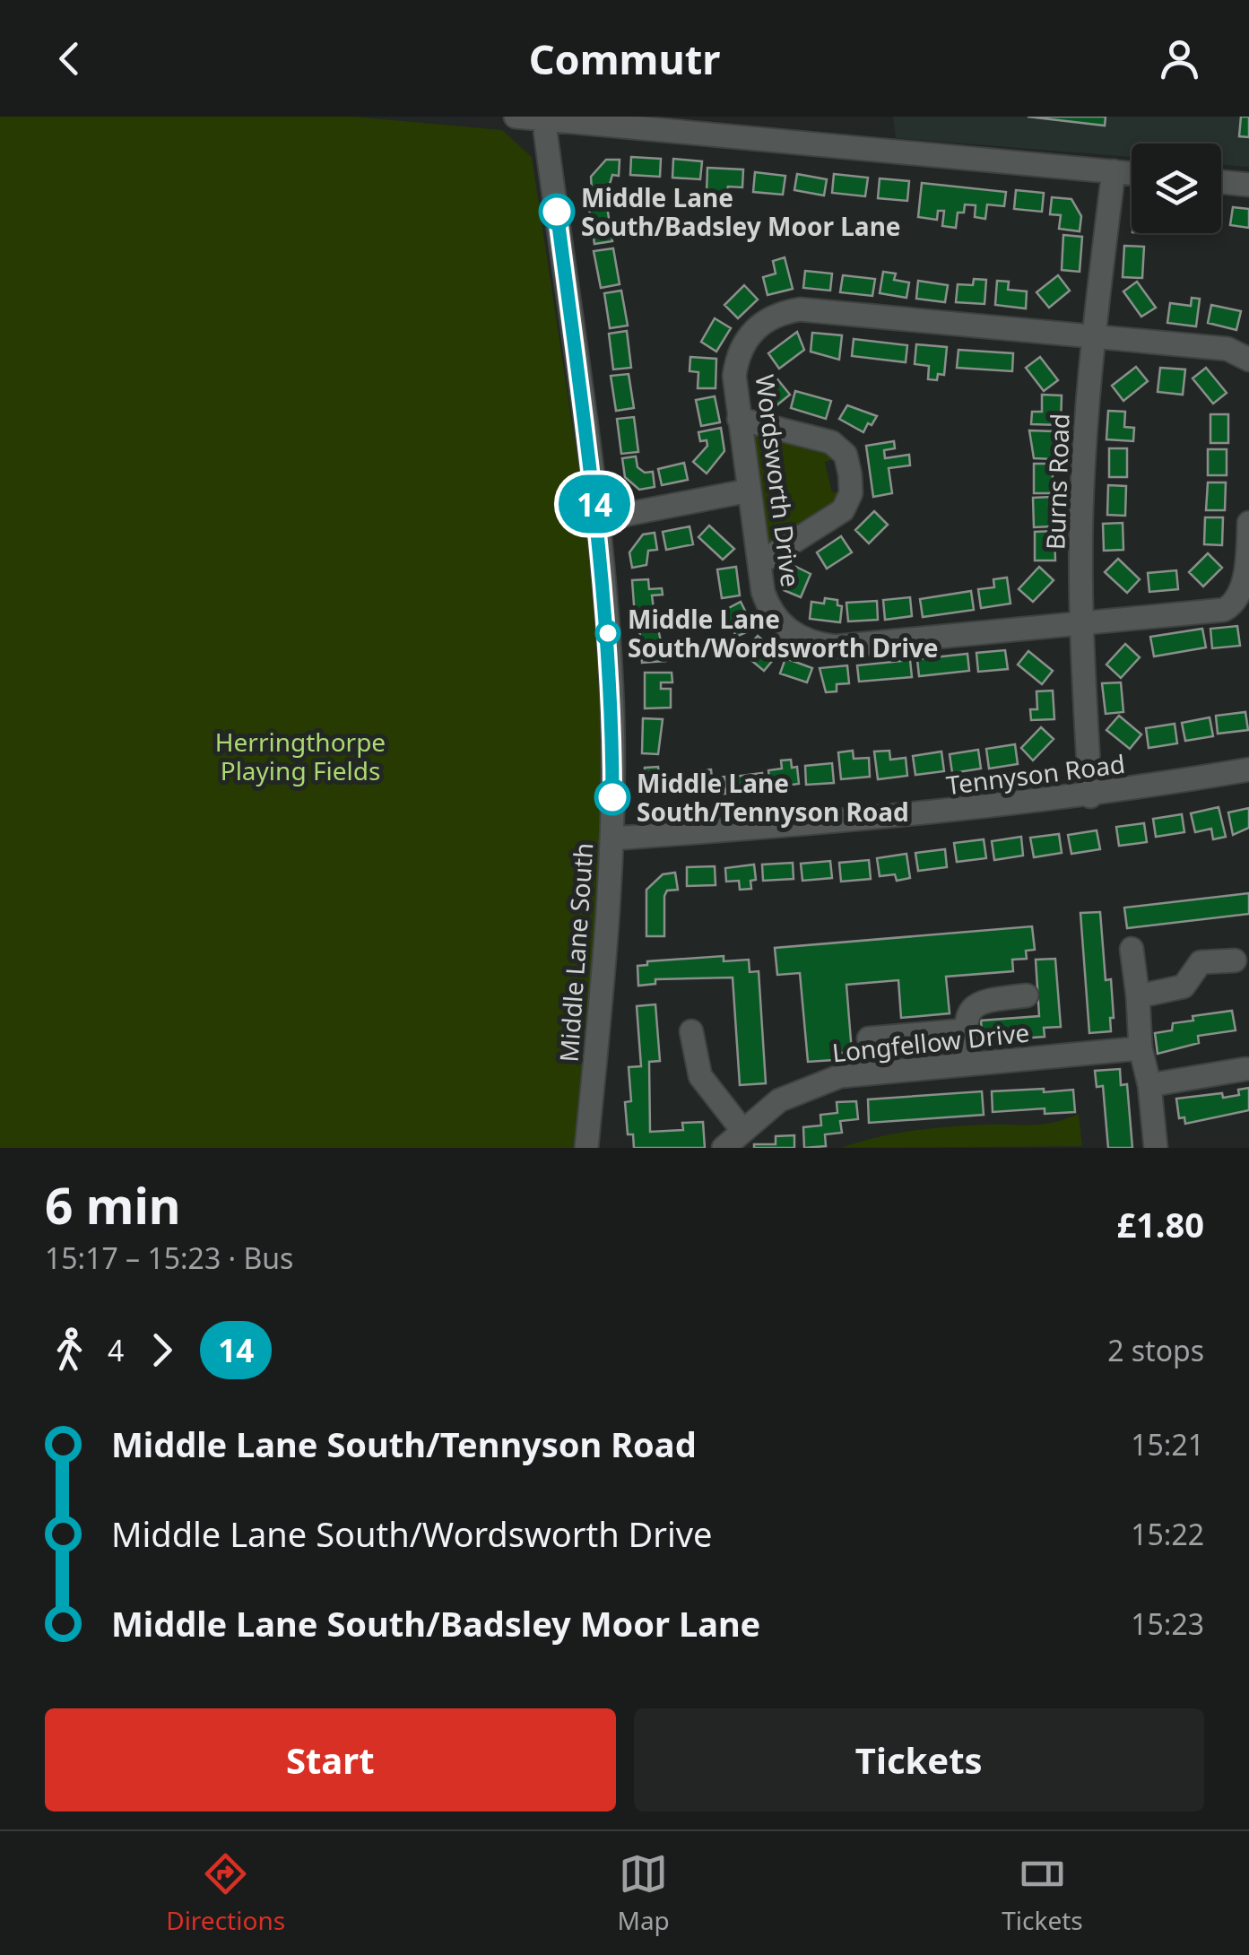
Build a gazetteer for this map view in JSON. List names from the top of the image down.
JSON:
{
  "streets": {
    "street": [
      "Wordsworth Drive",
      "Burns Road",
      "Tennyson Road",
      "Middle Lane South",
      "Longfellow Drive"
    ]
  },
  "crossings": [
    ["Wordsworth Drive", "Burns Road"],
    ["Burns Road", "Tennyson Road"],
    ["Tennyson Road", "Middle Lane South"]
  ],
  "parks": ["Herringthorpe Playing Fields"],
  "places": ["Middle Lane South/Badsley Moor Lane", "Middle Lane South/Wordsworth Drive", "Middle Lane South/Tennyson Road"],
  "lines": ["bus line 14"],
  "page": {
    "header": "Commutr",
    "on_map": "14",
    "heading": ["6 min", "15:17 – 15:23 · Bus", "£1.80"],
    "legs": ["4", "14", "2 stops"],
    "list": [
      {
        "name": "Middle Lane South/Tennyson Road",
        "value": "15:21"
      },
      {
        "name": "Middle Lane South/Wordsworth Drive",
        "value": "15:22"
      },
      {
        "name": "Middle Lane South/Badsley Moor Lane",
        "value": "15:23"
      }
    ],
    "buttons": ["Start", "Tickets"],
    "tabs": ["Directions", "Map", "Tickets"]
  }
}
